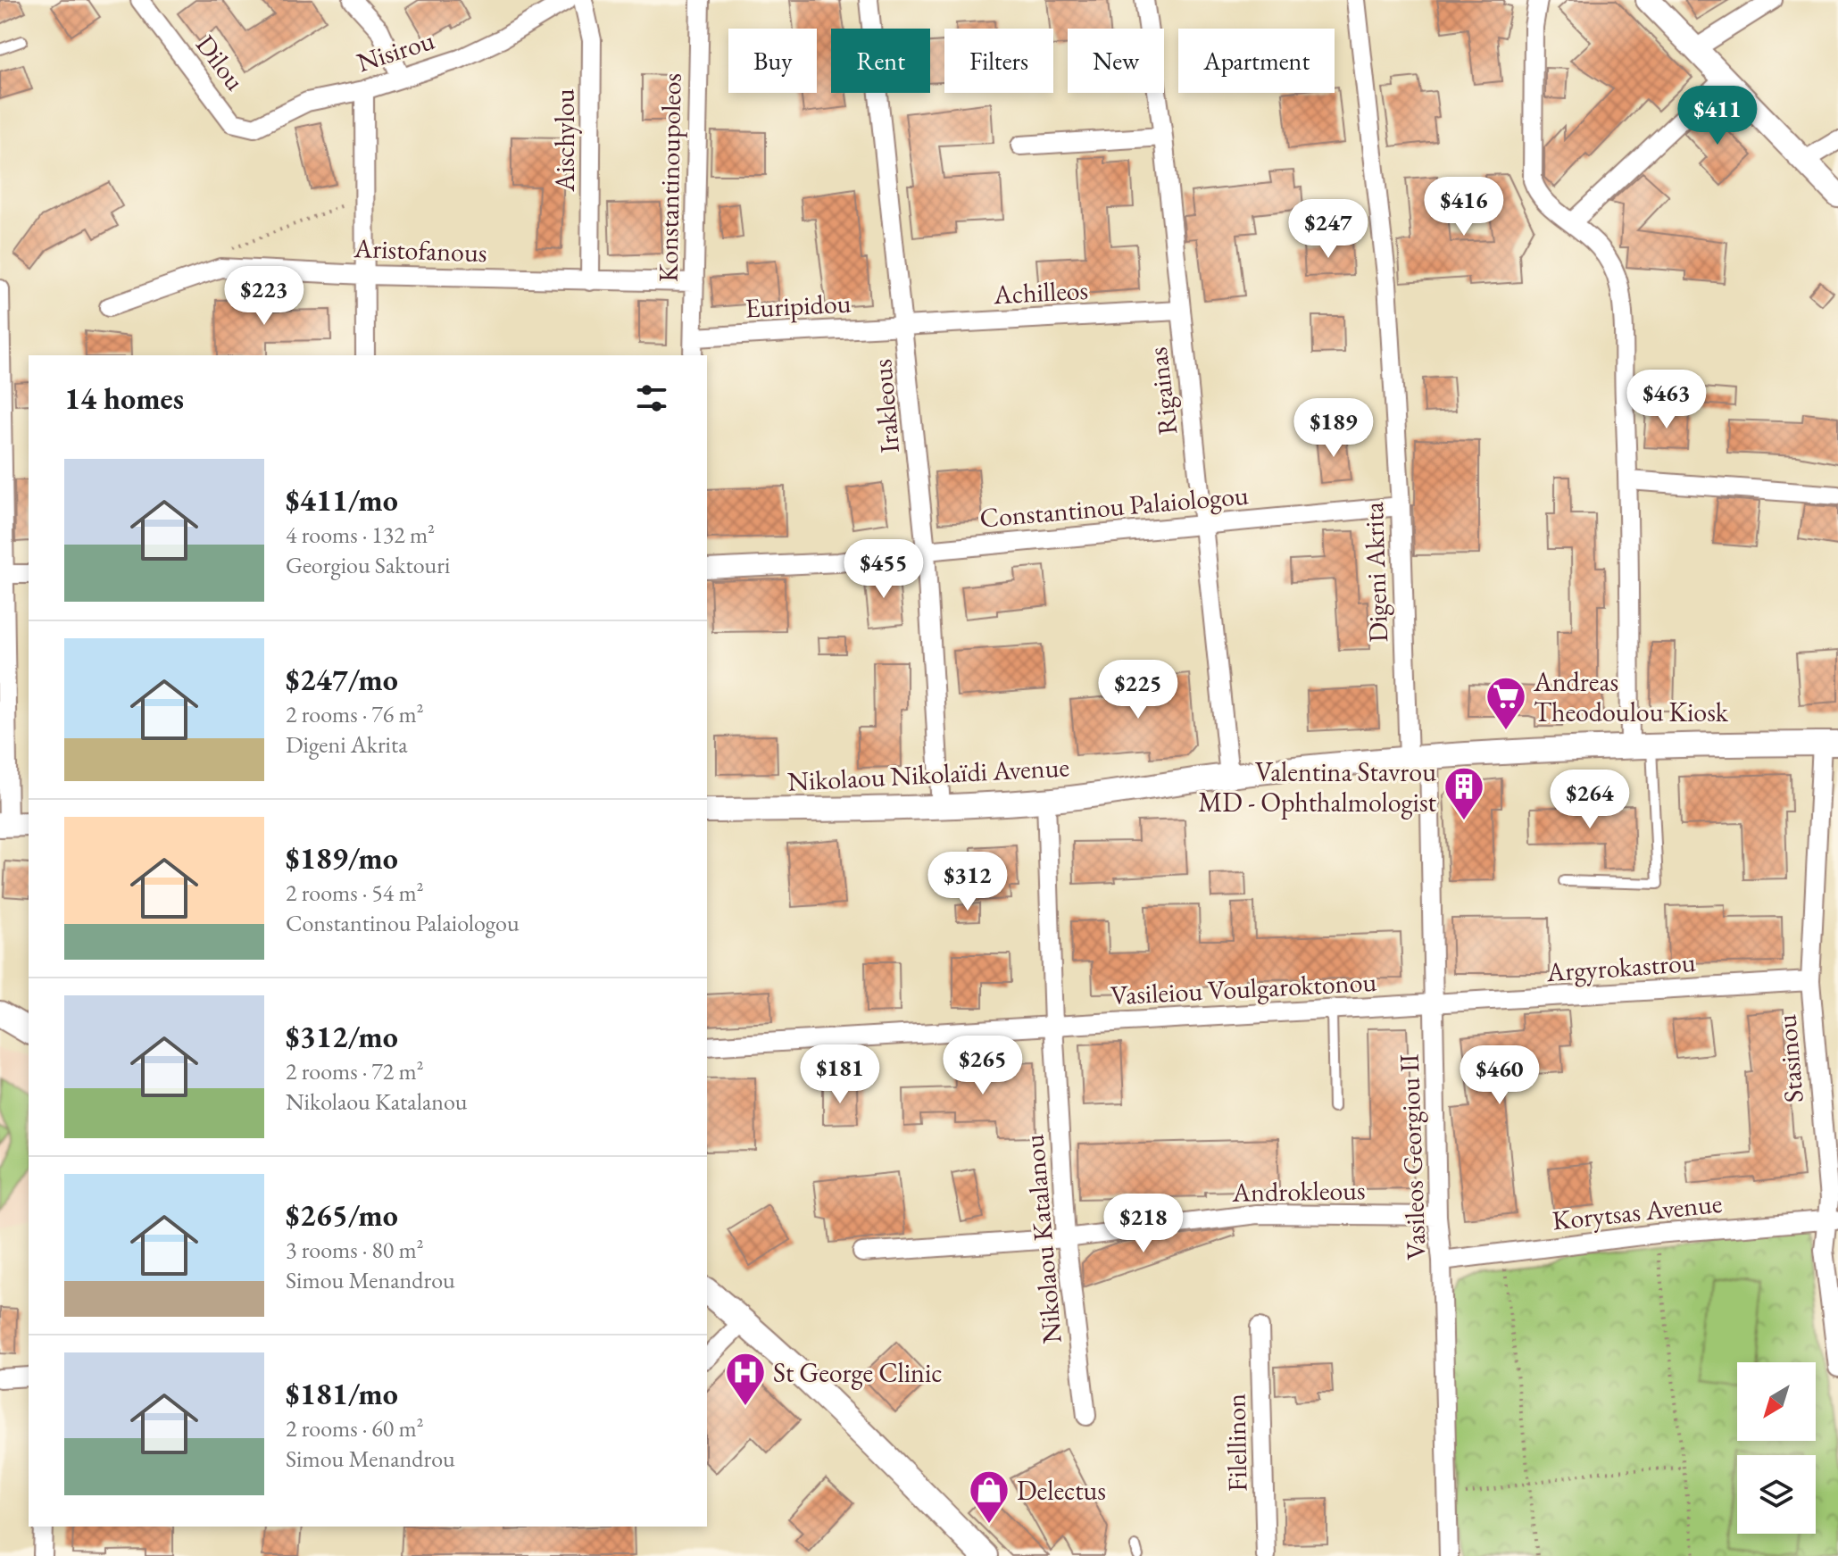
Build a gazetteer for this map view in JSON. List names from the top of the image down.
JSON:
{
  "streets": {
    "street": [
      "Nisirou",
      "Dilou",
      "Aischylou",
      "Konstantinoupoleos",
      "Aristofanous",
      "Achilleos",
      "Euripidou",
      "Rigainas",
      "Irakleous",
      "Constantinou Palaiologou",
      "Digeni Akrita",
      "Nikolaou Nikolaïdi Avenue",
      "Argyrokastrou",
      "Vasileiou Voulgaroktonou",
      "Stasinou",
      "Vasileos Georgiou II",
      "Androkleous",
      "Korytsas Avenue",
      "Nikolaou Katalanou",
      "Filellinon"
    ]
  },
  "crossings": [
    ["Nisirou", "Dilou"],
    ["Aischylou", "Aristofanous"],
    ["Konstantinoupoleos", "Aristofanous"],
    ["Konstantinoupoleos", "Euripidou"],
    ["Achilleos", "Euripidou"],
    ["Achilleos", "Rigainas"],
    ["Achilleos", "Irakleous"],
    ["Euripidou", "Irakleous"],
    ["Rigainas", "Constantinou Palaiologou"],
    ["Rigainas", "Nikolaou Nikolaïdi Avenue"],
    ["Irakleous", "Constantinou Palaiologou"],
    ["Irakleous", "Nikolaou Nikolaïdi Avenue"],
    ["Constantinou Palaiologou", "Digeni Akrita"],
    ["Digeni Akrita", "Nikolaou Nikolaïdi Avenue"],
    ["Digeni Akrita", "Vasileos Georgiou II"],
    ["Nikolaou Nikolaïdi Avenue", "Stasinou"],
    ["Nikolaou Nikolaïdi Avenue", "Vasileos Georgiou II"],
    ["Nikolaou Nikolaïdi Avenue", "Nikolaou Katalanou"],
    ["Argyrokastrou", "Vasileiou Voulgaroktonou"],
    ["Argyrokastrou", "Stasinou"],
    ["Argyrokastrou", "Vasileos Georgiou II"],
    ["Vasileiou Voulgaroktonou", "Vasileos Georgiou II"],
    ["Vasileiou Voulgaroktonou", "Nikolaou Katalanou"],
    ["Stasinou", "Korytsas Avenue"],
    ["Vasileos Georgiou II", "Androkleous"],
    ["Vasileos Georgiou II", "Korytsas Avenue"],
    ["Androkleous", "Nikolaou Katalanou"]
  ],
  "places": {
    "supermarket": ["Andreas Theodoulou Kiosk"],
    "building": ["Valentina Stavrou MD - Ophthalmologist"],
    "hospital": ["St George Clinic"],
    "shop": ["Delectus"]
  },
  "north": "bottom left",
  "page": {
    "chip": [
      "Buy",
      "Rent",
      "Filters",
      "New",
      "Apartment"
    ],
    "price": [
      "$411",
      "$416",
      "$247",
      "$223",
      "$463",
      "$189",
      "$455",
      "$225",
      "$264",
      "$312",
      "$265",
      "$181",
      "$460",
      "$218"
    ],
    "heading": "14 homes",
    "list": [
      {
        "name": "$411/mo",
        "note": "4 rooms · 132 m² · Georgiou Saktouri"
      },
      {
        "name": "$247/mo",
        "note": "2 rooms · 76 m² · Digeni Akrita"
      },
      {
        "name": "$189/mo",
        "note": "2 rooms · 54 m² · Constantinou Palaiologou"
      },
      {
        "name": "$312/mo",
        "note": "2 rooms · 72 m² · Nikolaou Katalanou"
      },
      {
        "name": "$265/mo",
        "note": "3 rooms · 80 m² · Simou Menandrou"
      },
      {
        "name": "$181/mo",
        "note": "2 rooms · 60 m² · Simou Menandrou"
      }
    ]
  }
}
